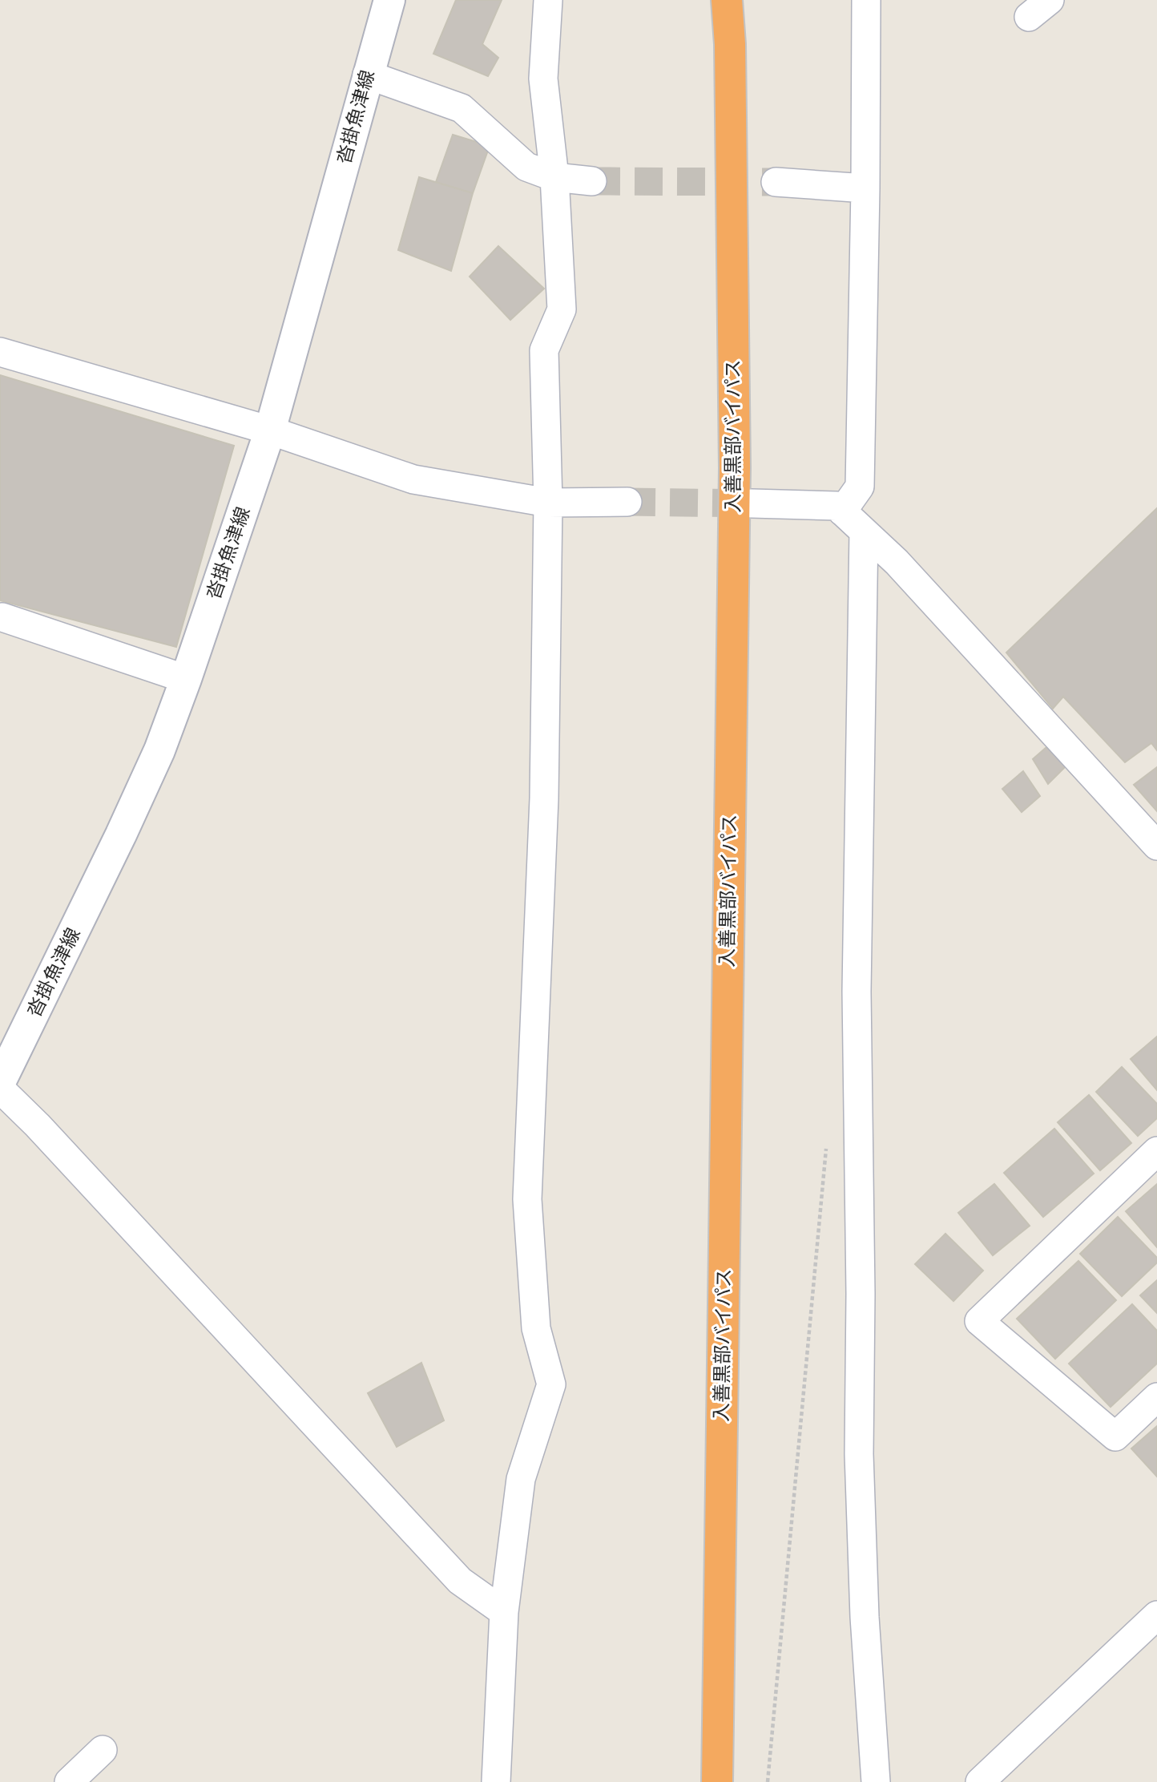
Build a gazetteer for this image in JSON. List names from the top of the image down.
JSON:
{
  "streets": {
    "highway": ["入善黒部バイパス"],
    "main road": ["沓掛魚津線"]
  }
}
